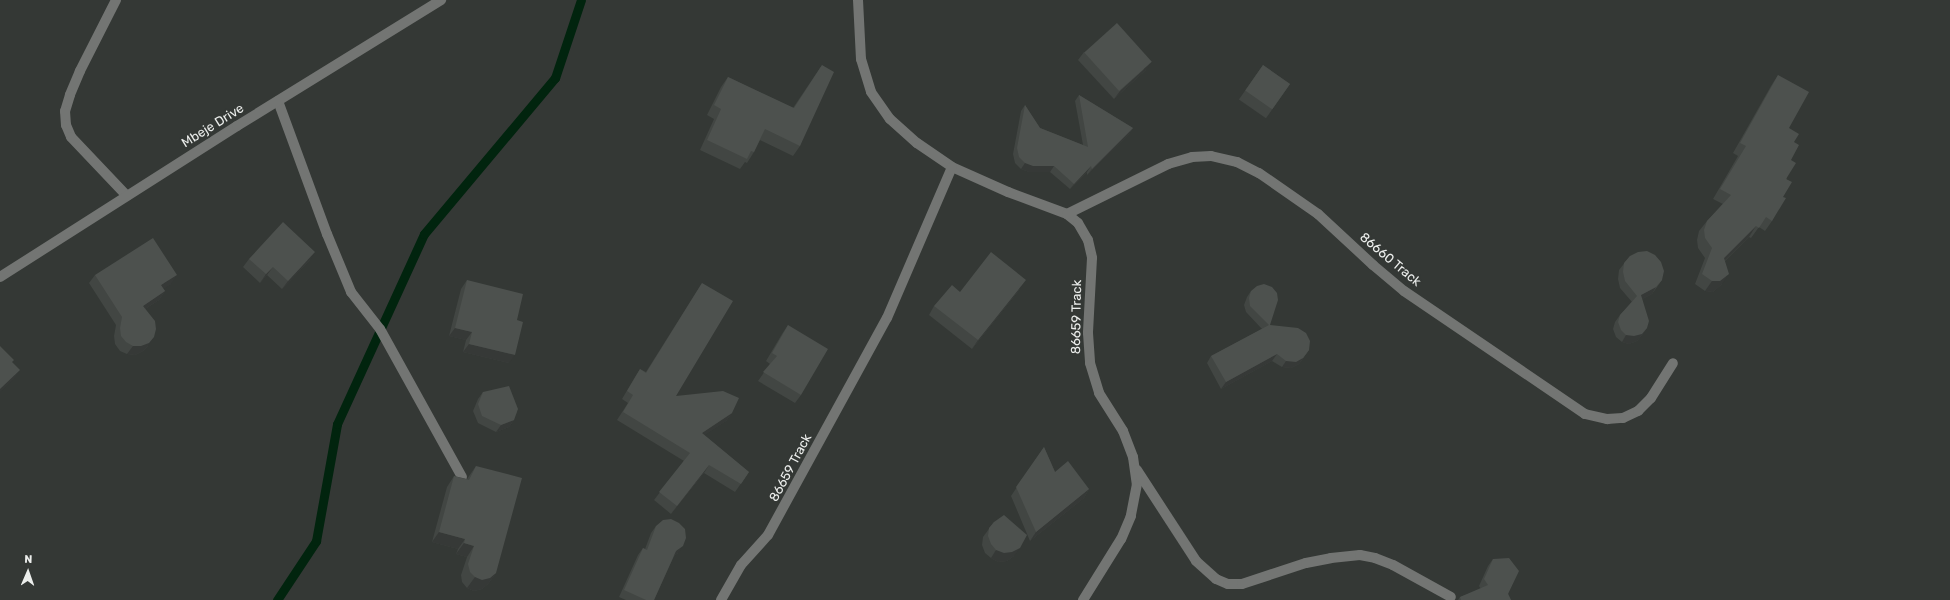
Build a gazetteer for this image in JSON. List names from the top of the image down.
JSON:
{
  "streets": {
    "street": ["Mbeje Drive", "86660 Track", "86659 Track"]
  },
  "crossings": [
    ["86660 Track", "86659 Track"]
  ],
  "north": "top"
}
